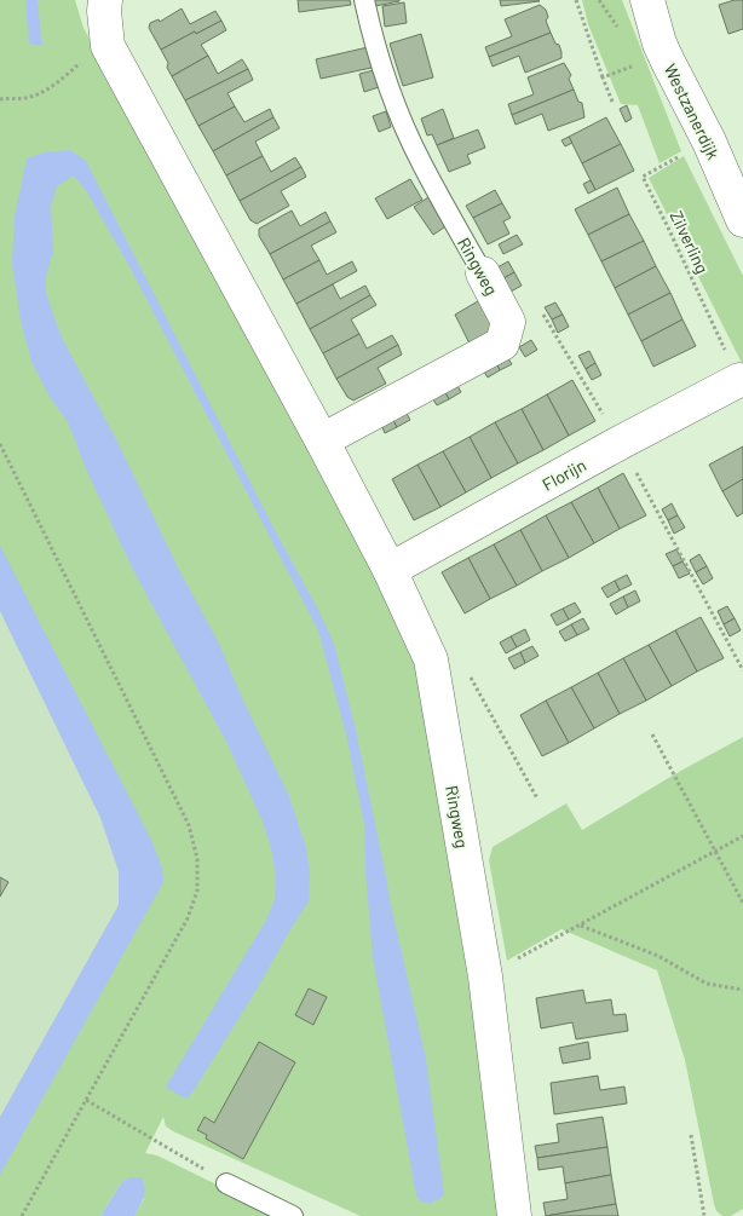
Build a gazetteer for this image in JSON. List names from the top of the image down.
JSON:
{
  "streets": {
    "street": ["Westzanerdijk", "Ringweg", "Florijn"],
    "path": ["Zilverling"]
  },
  "crossings": [
    ["Westzanerdijk", "Zilverling"],
    ["Zilverling", "Florijn"],
    ["Ringweg", "Florijn"]
  ]
}
